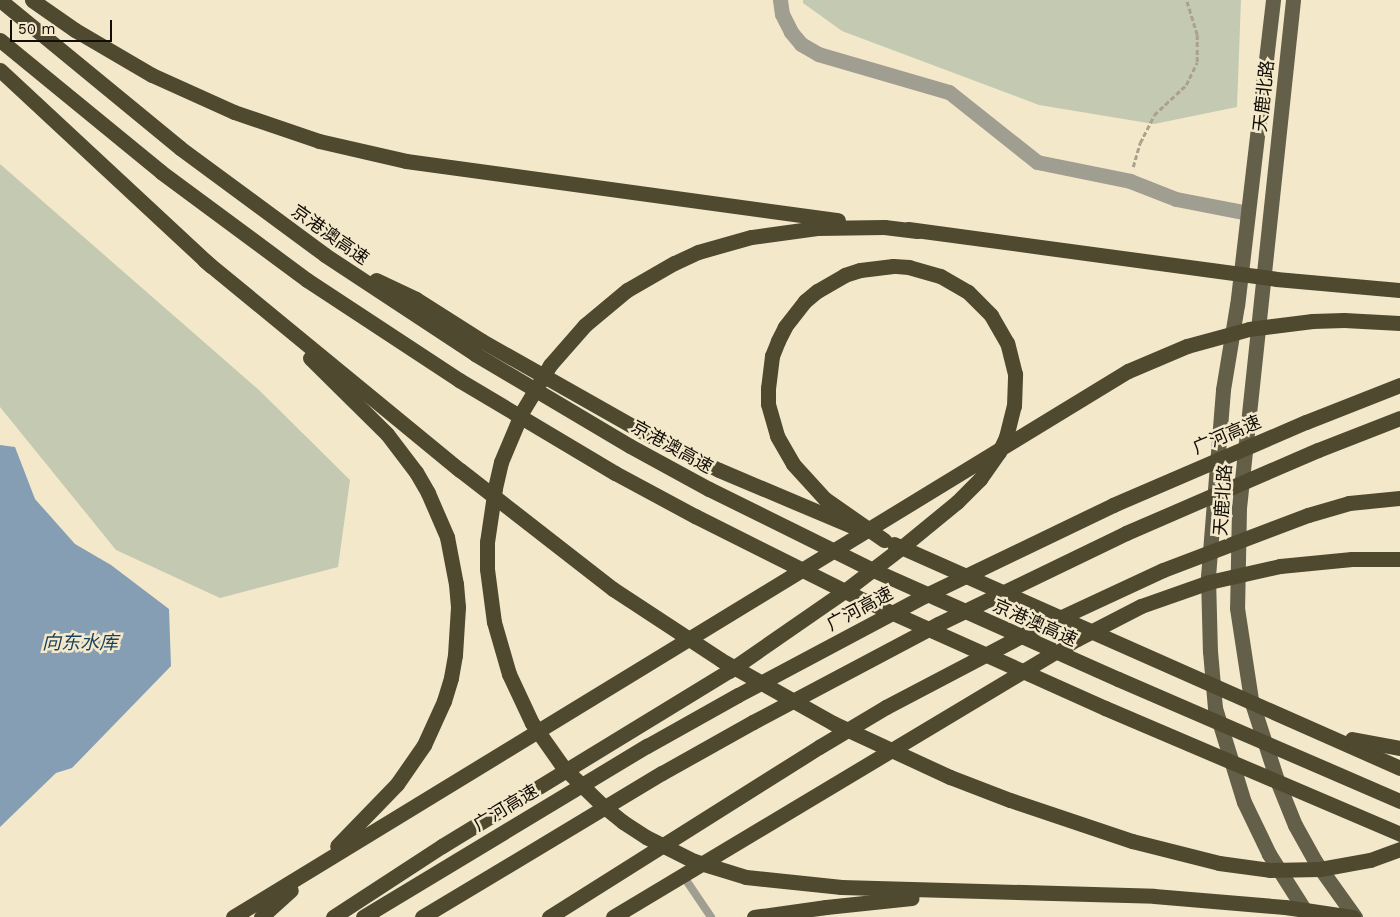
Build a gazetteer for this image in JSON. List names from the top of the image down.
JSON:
{
  "streets": {
    "highway": ["京港澳高速", "广河高速"],
    "main road": ["天鹿北路"]
  },
  "water": ["向东水库"],
  "scale_bar": "50 m"
}
